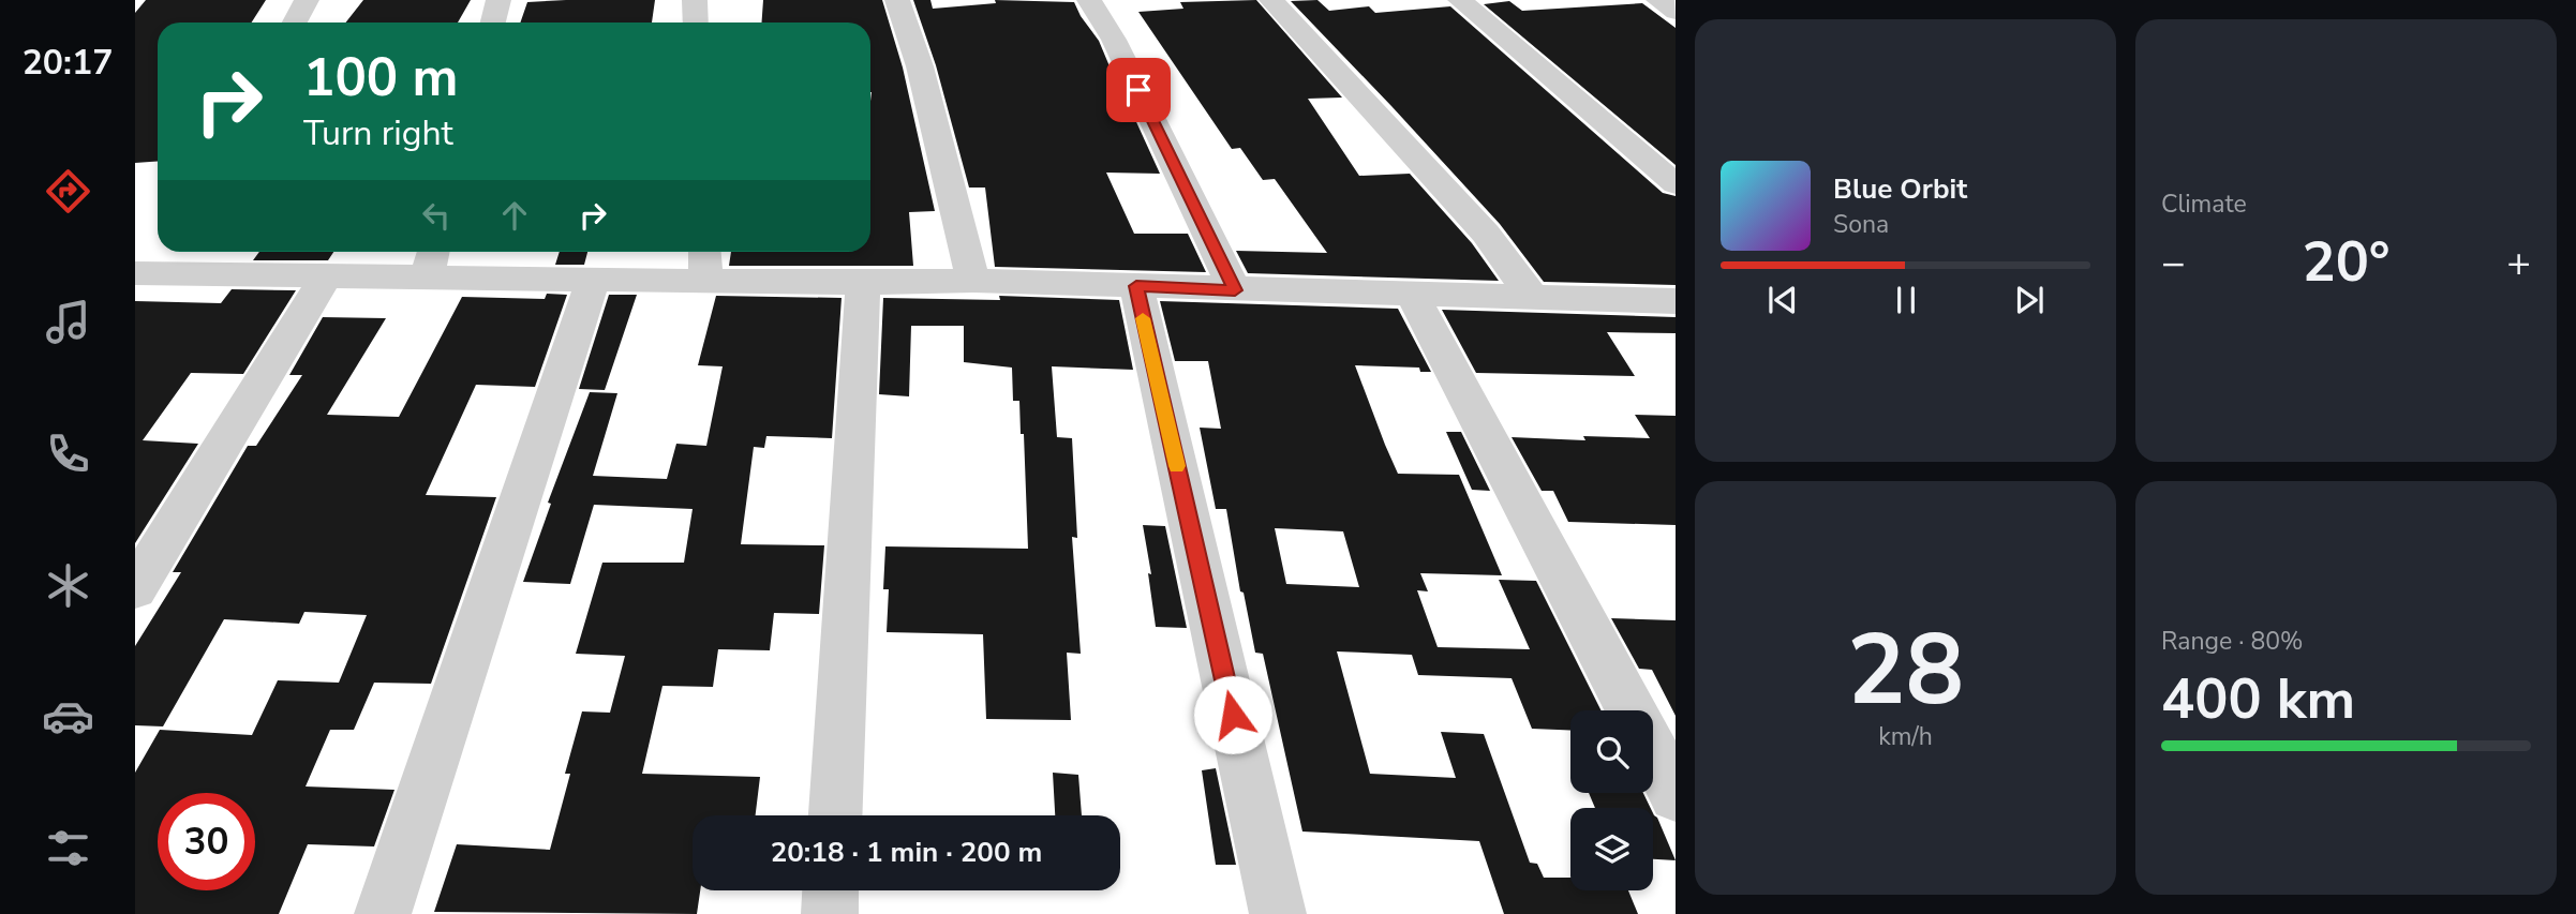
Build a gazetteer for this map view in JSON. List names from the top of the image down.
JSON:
{
  "page": {
    "tabs": "20:17",
    "tile": [
      "Climate",
      ["28", "km/h"],
      ["Range · 80%", "400 km"]
    ],
    "turn": ["100 m", "Turn right"],
    "song": ["Blue Orbit", "Sona"],
    "heat": ["−", "20°", "+"],
    "limit": "30",
    "trip": "20:18 · 1 min · 200 m"
  }
}
